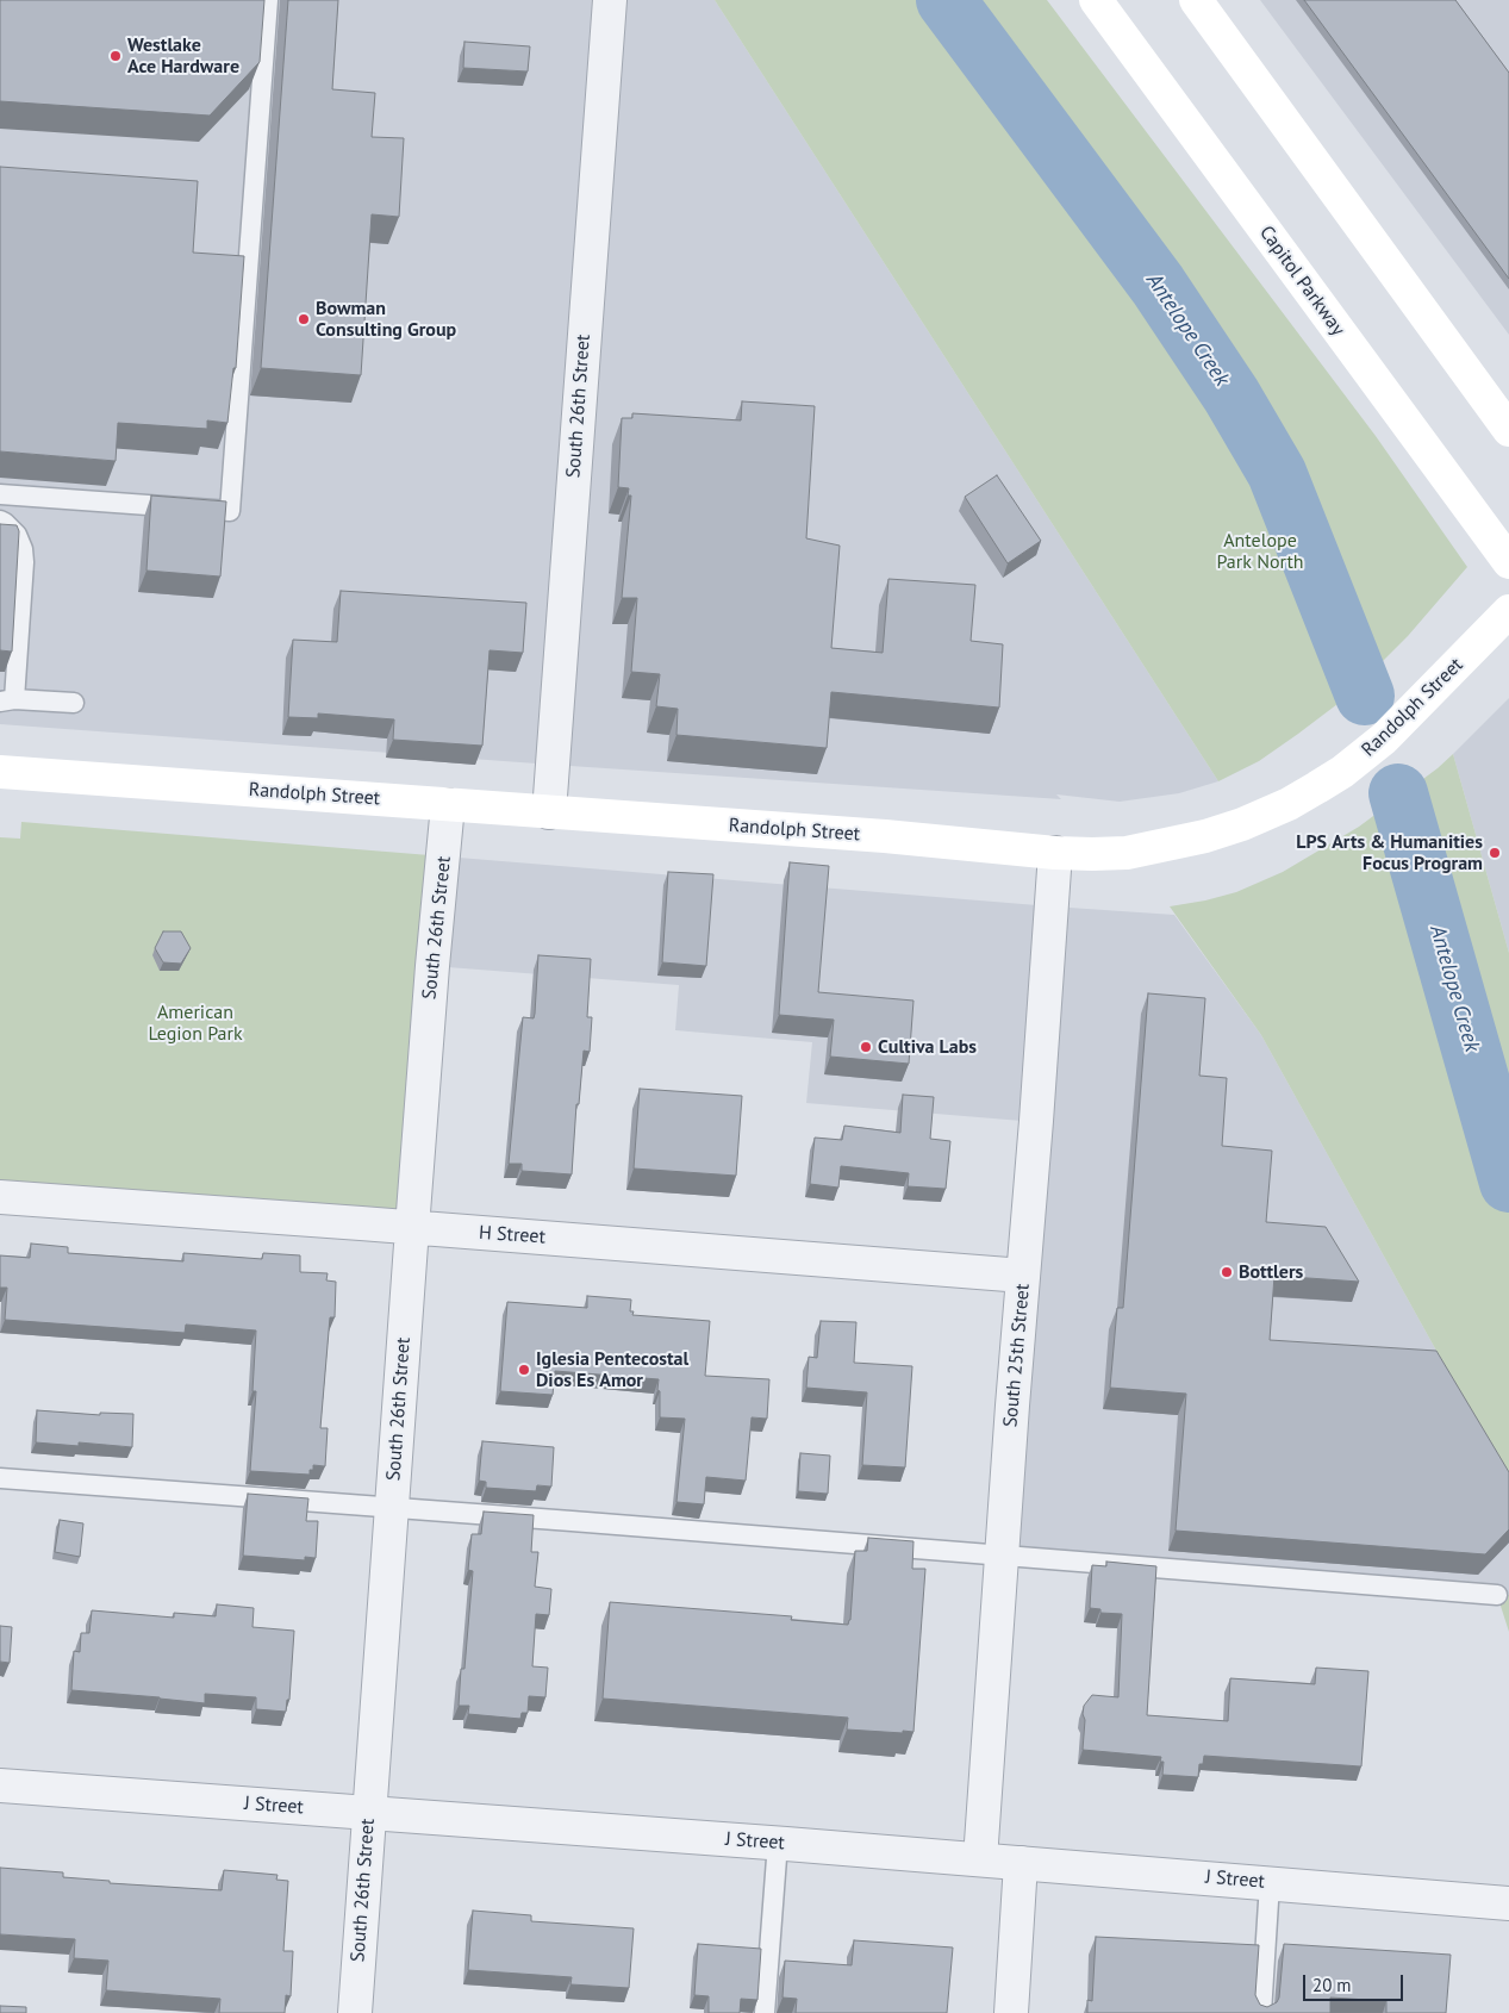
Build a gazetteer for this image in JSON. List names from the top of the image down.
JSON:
{
  "streets": {
    "main road": ["Capitol Parkway", "Randolph Street"],
    "street": [
      "South 26th Street",
      "H Street",
      "South 25th Street",
      "J Street"
    ]
  },
  "crossings": [
    ["South 26th Street", "Randolph Street"],
    ["South 26th Street", "H Street"],
    ["South 26th Street", "J Street"],
    ["Randolph Street", "South 25th Street"],
    ["H Street", "South 25th Street"],
    ["South 25th Street", "J Street"]
  ],
  "water": ["Antelope Creek"],
  "parks": ["Antelope Park North", "American Legion Park"],
  "places": [
    "Westlake Ace Hardware",
    "Bowman Consulting Group",
    "LPS Arts & Humanities Focus Program",
    "Cultiva Labs",
    "Bottlers",
    "Iglesia Pentecostal Dios Es Amor"
  ],
  "scale_bar": "20 m"
}
